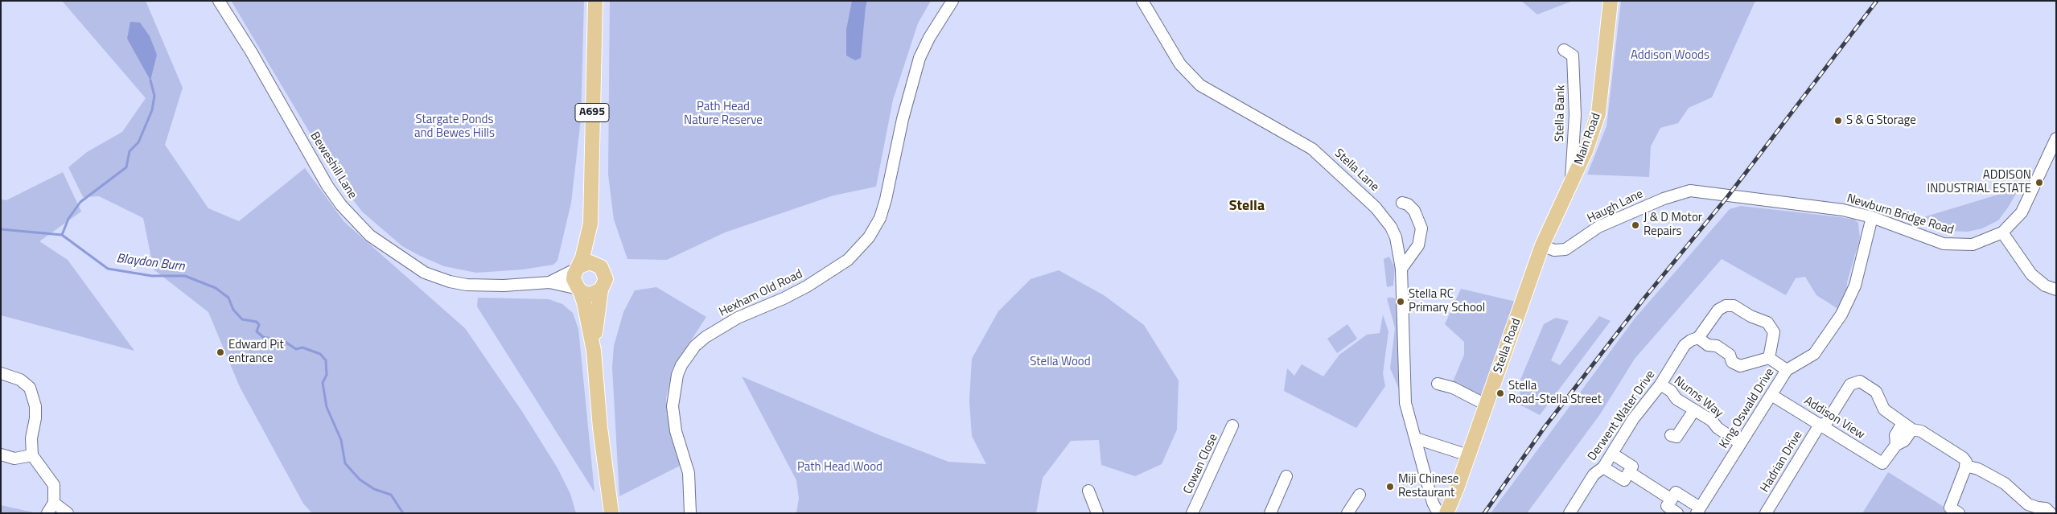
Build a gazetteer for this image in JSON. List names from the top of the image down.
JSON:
{
  "streets": {
    "main road": ["A695", "Main Road", "Stella Road"],
    "street": [
      "Stella Bank",
      "Beweshill Lane",
      "Stella Lane",
      "Haugh Lane",
      "Newburn Bridge Road",
      "Hexham Old Road",
      "Nunns Way",
      "King Oswald Drive",
      "Derwent Water Drive",
      "Addison View",
      "Hadrian Drive",
      "Cowan Close"
    ]
  },
  "crossings": [
    ["A695", "Beweshill Lane"],
    ["Stella Bank", "Main Road"],
    ["Main Road", "Haugh Lane"],
    ["Main Road", "Stella Road"],
    ["Haugh Lane", "Newburn Bridge Road"],
    ["Haugh Lane", "Stella Road"],
    ["Newburn Bridge Road", "King Oswald Drive"],
    ["Nunns Way", "King Oswald Drive"],
    ["Nunns Way", "Derwent Water Drive"],
    ["King Oswald Drive", "Addison View"],
    ["Addison View", "Hadrian Drive"]
  ],
  "districts": ["Stella"],
  "water": ["Blaydon Burn"],
  "parks": [
    "Addison Woods",
    "Path Head Nature Reserve",
    "Stargate Ponds and Bewes Hills",
    "Stella Wood",
    "Path Head Wood"
  ],
  "places": [
    "S & G Storage",
    "ADDISON INDUSTRIAL ESTATE",
    "J & D Motor Repairs",
    "Stella RC Primary School",
    "Edward Pit entrance",
    "Stella Road-Stella Street",
    "Miji Chinese Restaurant"
  ]
}
